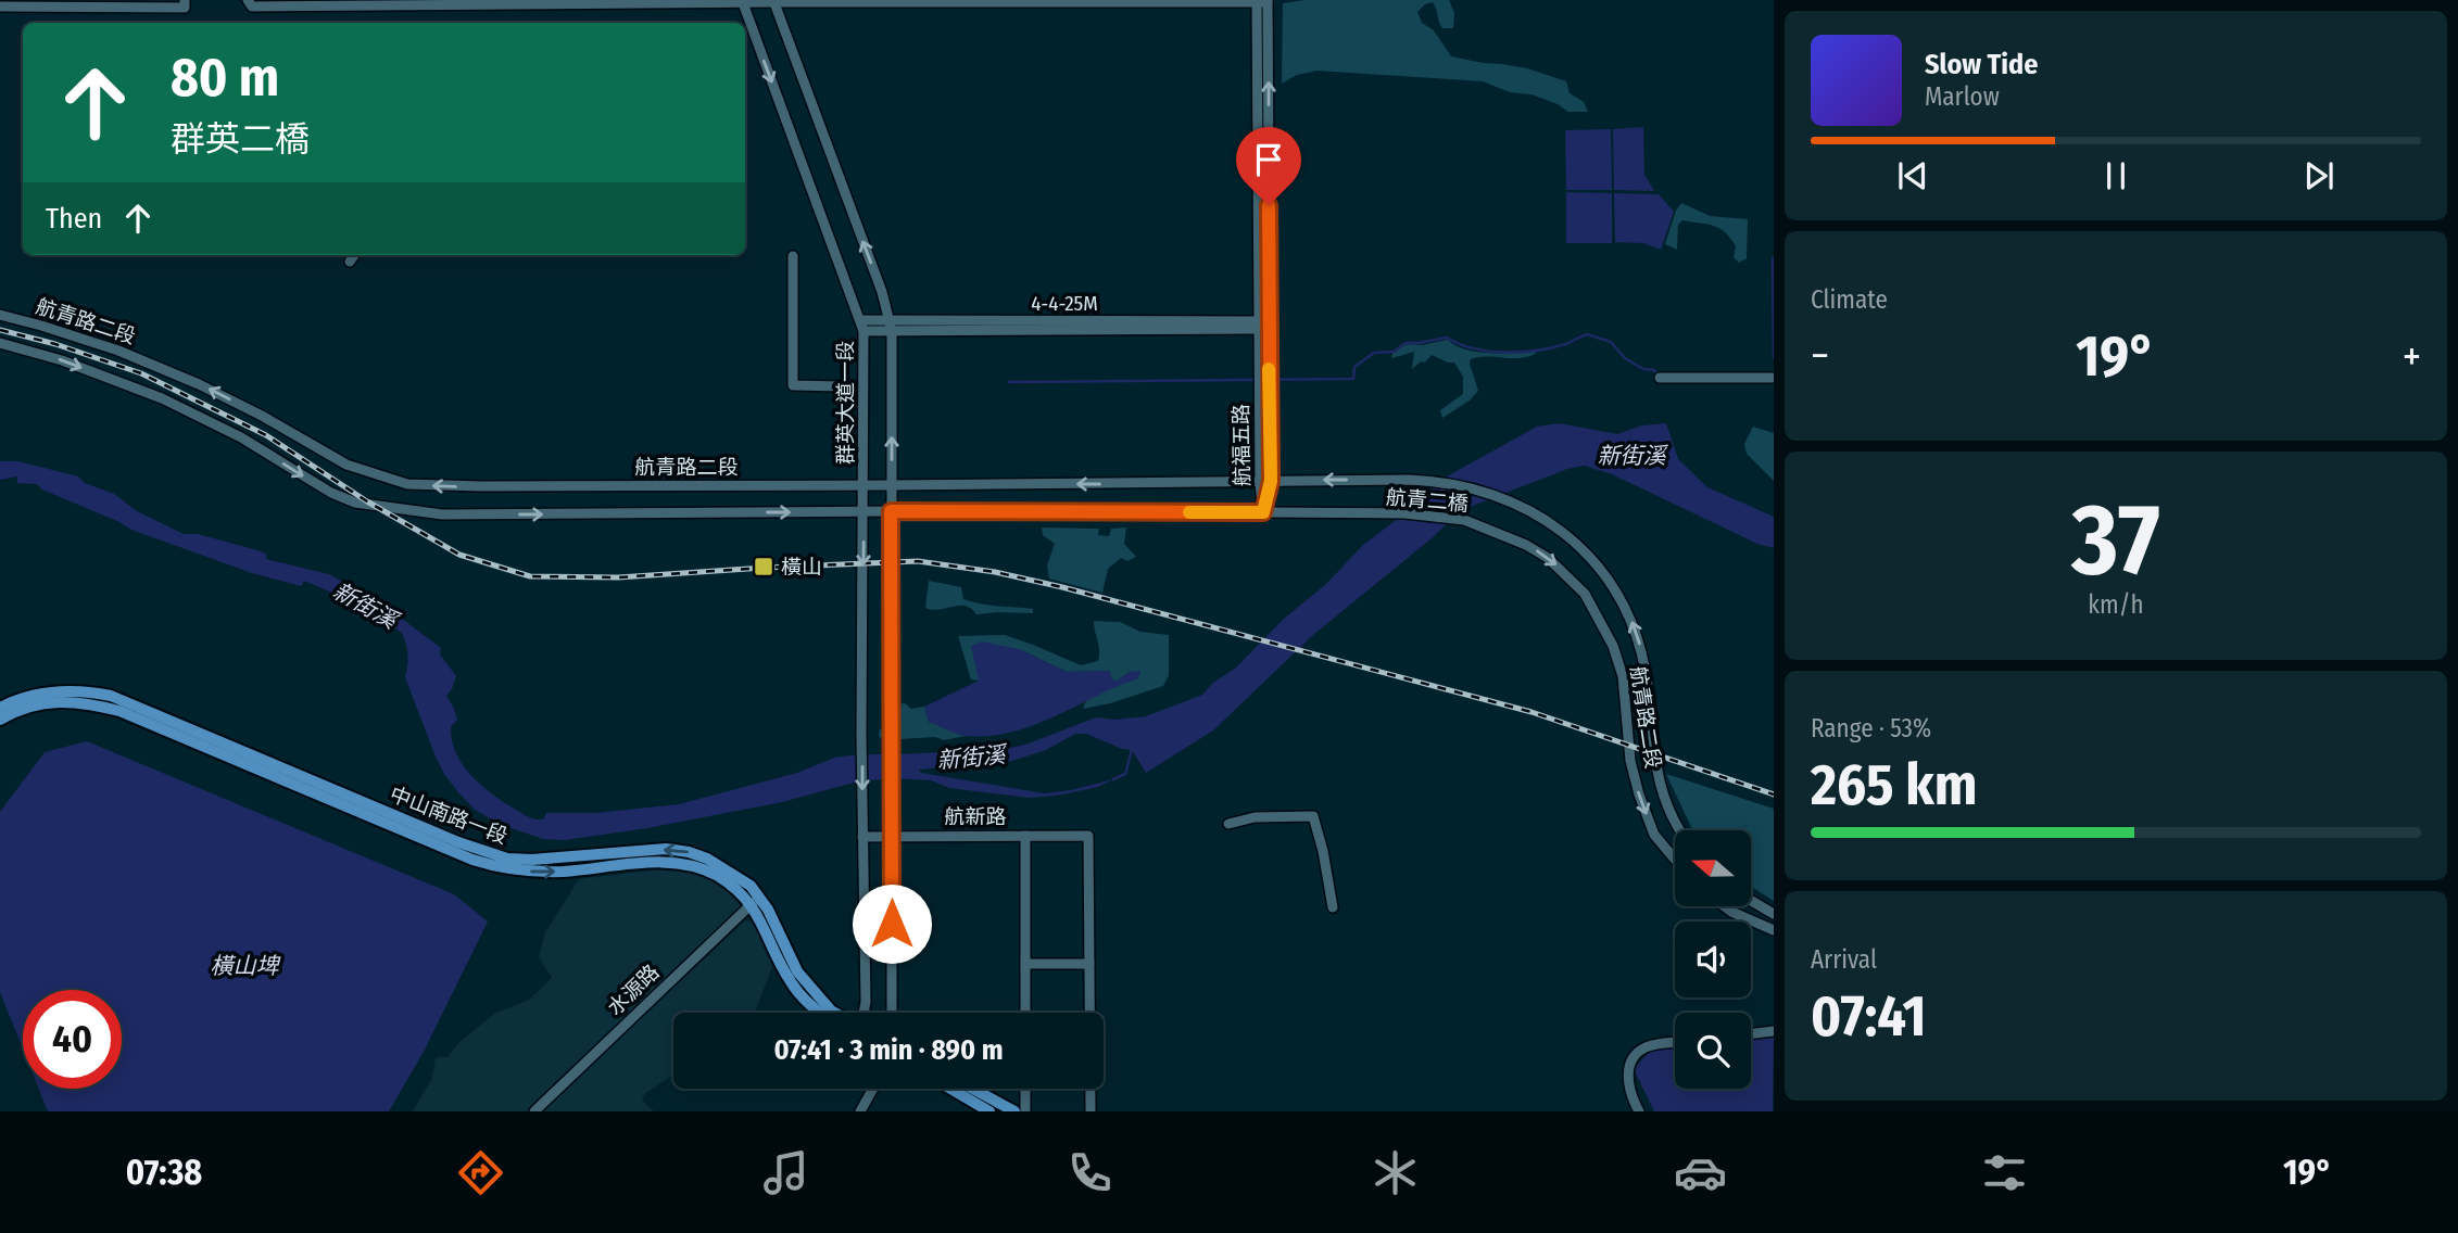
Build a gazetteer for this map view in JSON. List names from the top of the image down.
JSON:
{
  "streets": {
    "main road": ["中山南路一段"],
    "street": [
      "4-4-25M",
      "航青路二段",
      "群英大道一段",
      "航福五路",
      "航青二橋",
      "航新路",
      "水源路"
    ]
  },
  "crossings": [
    ["4-4-25M", "群英大道一段"],
    ["4-4-25M", "航福五路"],
    ["航青路二段", "群英大道一段"],
    ["航青路二段", "航福五路"],
    ["航青路二段", "航青二橋"],
    ["群英大道一段", "航新路"],
    ["航福五路", "航青二橋"],
    ["中山南路一段", "水源路"]
  ],
  "water": ["新街溪", "橫山埤"],
  "places": {
    "transit": ["橫山"]
  },
  "north": "left",
  "page": {
    "turn": ["80 m", "群英二橋"],
    "song": ["Slow Tide", "Marlow"],
    "then": "Then",
    "tile": [
      "Climate",
      ["37", "km/h"],
      ["Range · 53%", "265 km"],
      ["Arrival", "07:41"]
    ],
    "heat": ["−", "19°", "+"],
    "limit": "40",
    "trip": "07:41 · 3 min · 890 m",
    "tabs": ["07:38", "19°"]
  }
}
